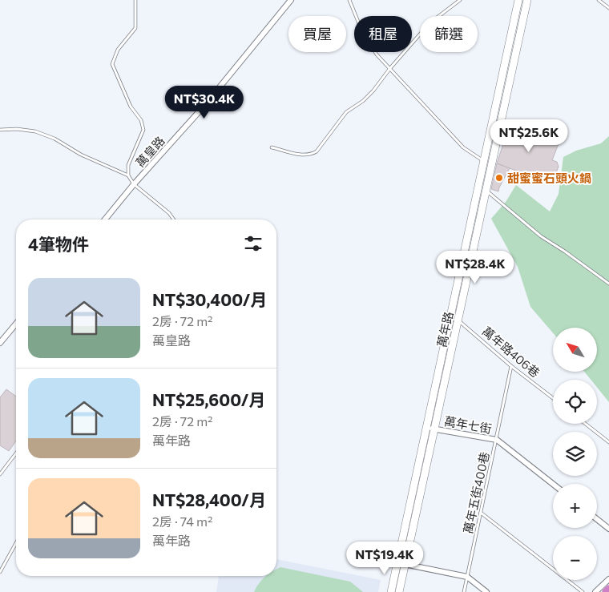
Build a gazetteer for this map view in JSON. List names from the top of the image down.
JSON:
{
  "streets": {
    "street": [
      "萬皇路",
      "萬年路",
      "萬年路406巷",
      "萬年七街"
    ],
    "lane": ["萬年五街400巷"]
  },
  "crossings": [
    ["萬年路", "萬年路406巷"],
    ["萬年路", "萬年七街"],
    ["萬年路406巷", "萬年五街400巷"],
    ["萬年七街", "萬年五街400巷"]
  ],
  "places": ["甜蜜蜜石頭火鍋"],
  "north": "top left",
  "page": {
    "chip": ["買屋", "租屋", "篩選"],
    "price": [
      "NT$30.4K",
      "NT$25.6K",
      "NT$28.4K",
      "NT$19.4K"
    ],
    "heading": "4筆物件",
    "list": [
      {
        "name": "NT$30,400/月",
        "note": "2房 · 72 m² · 萬皇路"
      },
      {
        "name": "NT$25,600/月",
        "note": "2房 · 72 m² · 萬年路"
      },
      {
        "name": "NT$28,400/月",
        "note": "2房 · 74 m² · 萬年路"
      }
    ],
    "map_buttons": ["+", "−"]
  }
}
